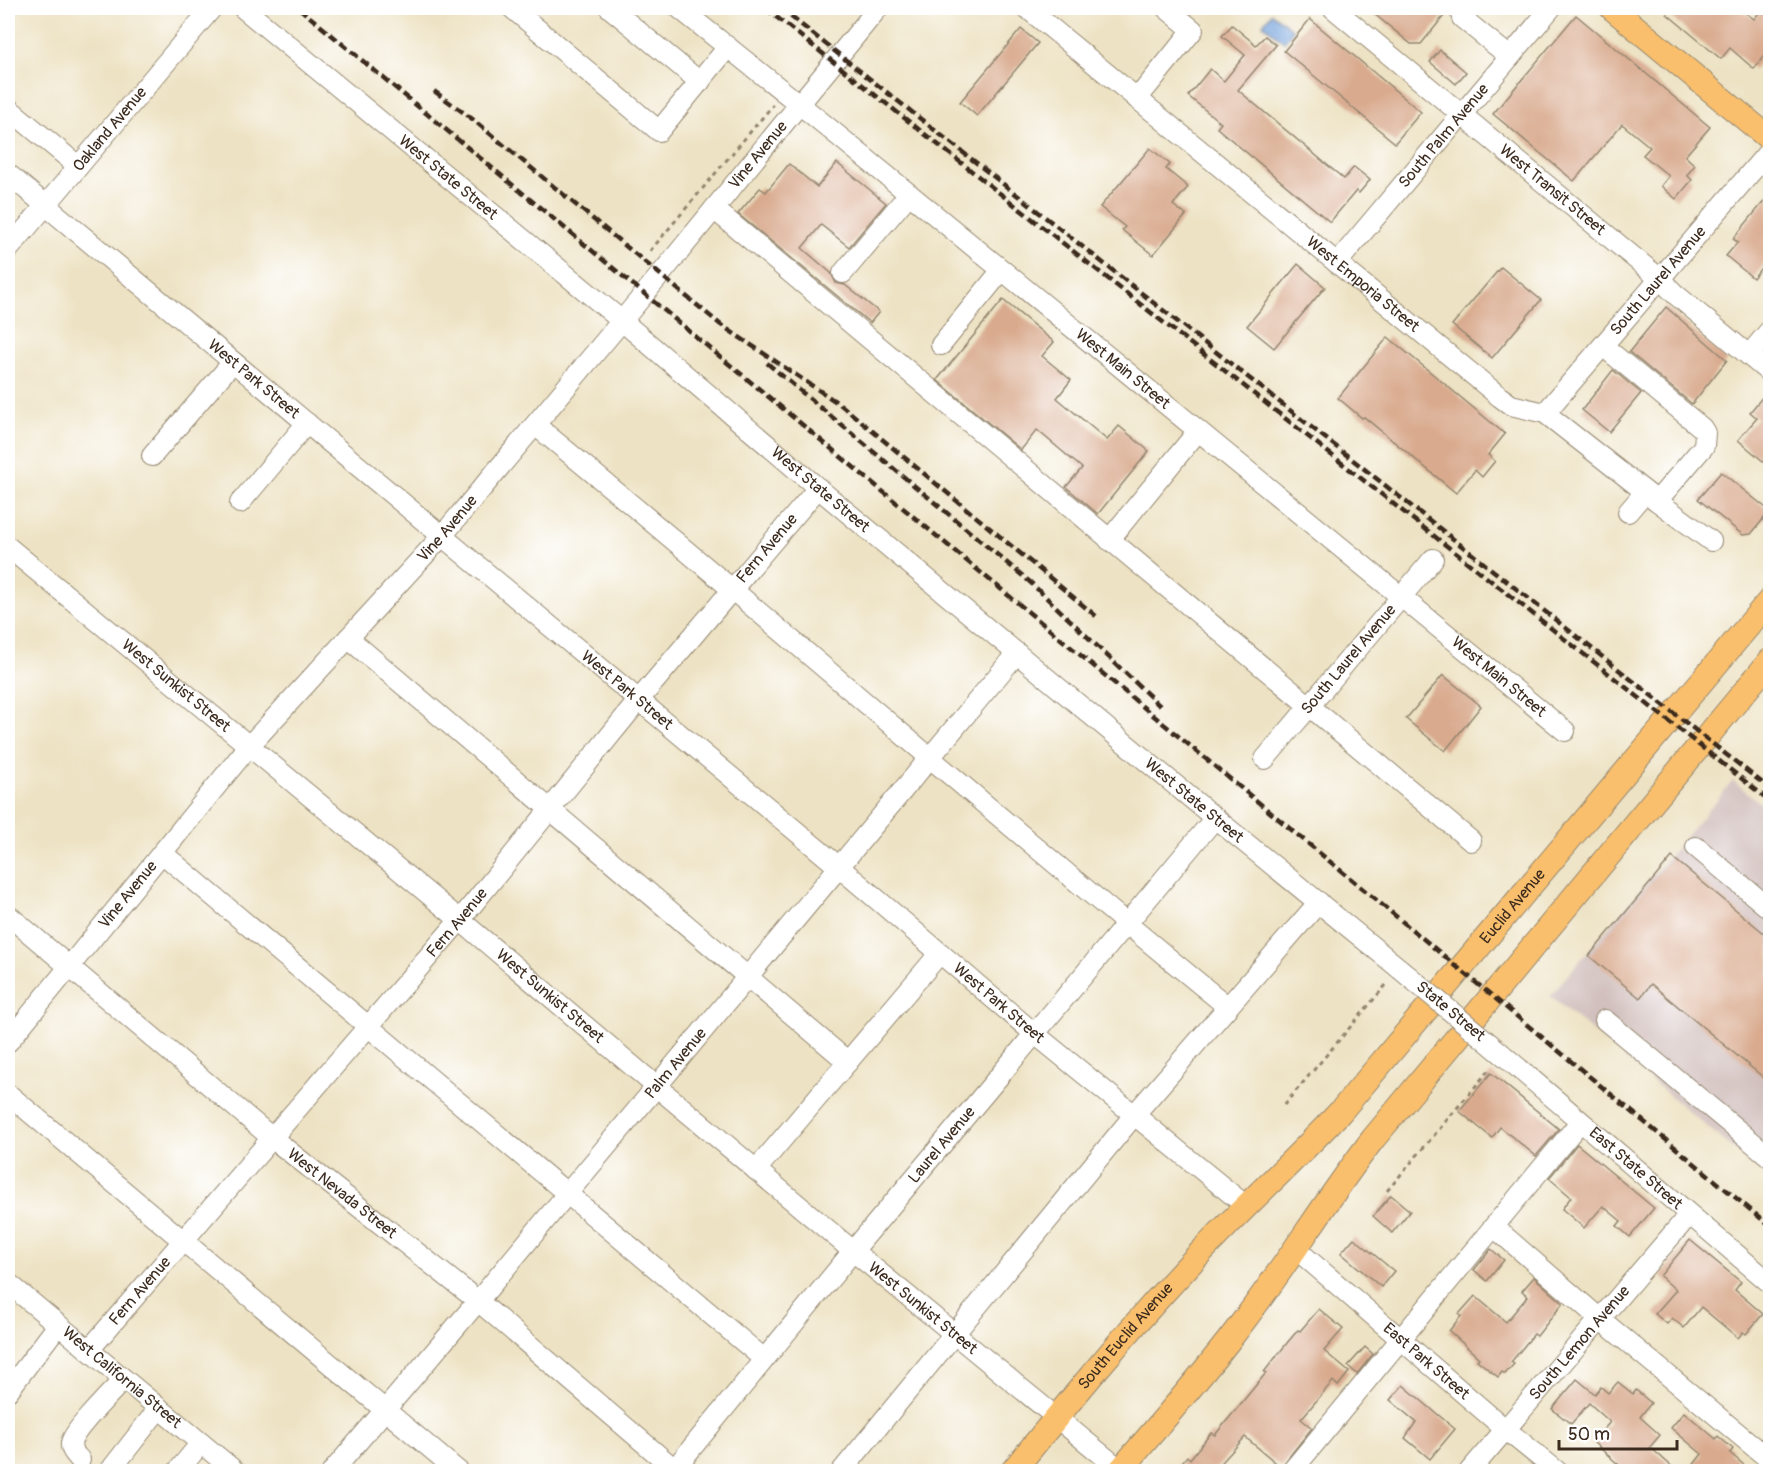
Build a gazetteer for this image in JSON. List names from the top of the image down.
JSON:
{
  "streets": {
    "main road": ["Euclid Avenue", "South Euclid Avenue"],
    "street": [
      "Oakland Avenue",
      "South Palm Avenue",
      "Vine Avenue",
      "West State Street",
      "West Transit Street",
      "South Laurel Avenue",
      "West Emporia Street",
      "West Main Street",
      "West Park Street",
      "Fern Avenue",
      "West Sunkist Street",
      "State Street",
      "Palm Avenue",
      "Laurel Avenue",
      "East State Street",
      "West Nevada Street",
      "South Lemon Avenue",
      "East Park Street",
      "West California Street"
    ]
  },
  "crossings": [
    ["Oakland Avenue", "West Park Street"],
    ["South Palm Avenue", "West Transit Street"],
    ["South Palm Avenue", "West Emporia Street"],
    ["Vine Avenue", "West State Street"],
    ["Vine Avenue", "West Main Street"],
    ["Vine Avenue", "West Park Street"],
    ["Vine Avenue", "West Sunkist Street"],
    ["Vine Avenue", "West Nevada Street"],
    ["West State Street", "Fern Avenue"],
    ["West State Street", "State Street"],
    ["West State Street", "Palm Avenue"],
    ["West State Street", "Laurel Avenue"],
    ["West Transit Street", "South Laurel Avenue"],
    ["South Laurel Avenue", "West Emporia Street"],
    ["South Laurel Avenue", "West Main Street"],
    ["West Park Street", "Fern Avenue"],
    ["West Park Street", "Euclid Avenue"],
    ["West Park Street", "Palm Avenue"],
    ["West Park Street", "Laurel Avenue"],
    ["West Park Street", "South Euclid Avenue"],
    ["Fern Avenue", "West Sunkist Street"],
    ["Fern Avenue", "West Nevada Street"],
    ["Fern Avenue", "West California Street"],
    ["West Sunkist Street", "Palm Avenue"],
    ["West Sunkist Street", "Laurel Avenue"],
    ["West Sunkist Street", "South Euclid Avenue"],
    ["Euclid Avenue", "South Euclid Avenue"],
    ["State Street", "East State Street"],
    ["Palm Avenue", "West Nevada Street"],
    ["Laurel Avenue", "West Nevada Street"],
    ["East State Street", "South Lemon Avenue"],
    ["South Lemon Avenue", "East Park Street"]
  ],
  "scale_bar": "50 m"
}
